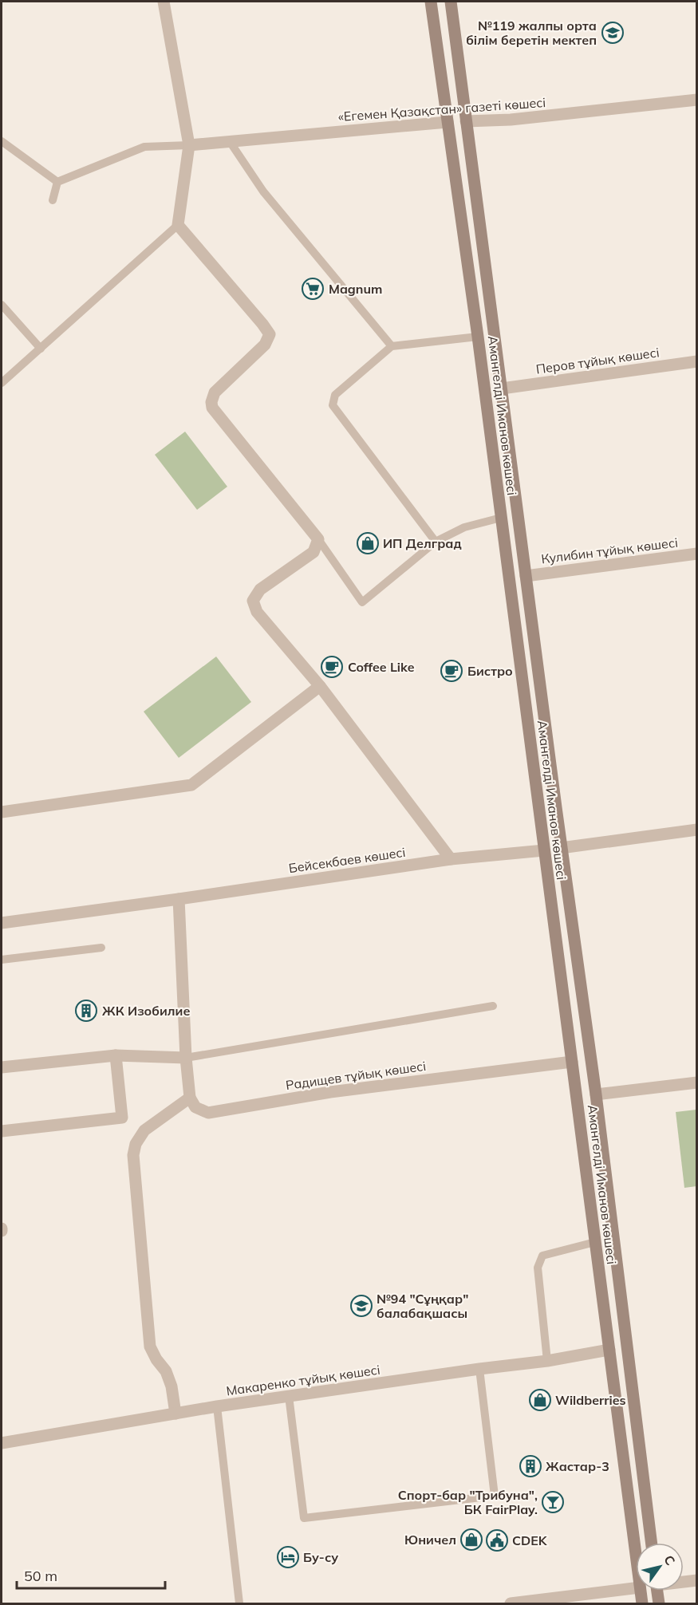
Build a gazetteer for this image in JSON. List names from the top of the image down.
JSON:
{
  "streets": {
    "main road": ["«Егемен Қазақстан» газеті көшесі", "Амангелді Иманов көшесі", "Бейсекбаев көшесі"],
    "street": [
      "Перов тұйық көшесі",
      "Кулибин тұйық көшесі",
      "Радищев тұйық көшесі",
      "Макаренко тұйық көшесі"
    ]
  },
  "crossings": [
    ["«Егемен Қазақстан» газеті көшесі", "Амангелді Иманов көшесі"],
    ["Перов тұйық көшесі", "Амангелді Иманов көшесі"],
    ["Амангелді Иманов көшесі", "Кулибин тұйық көшесі"],
    ["Амангелді Иманов көшесі", "Бейсекбаев көшесі"],
    ["Амангелді Иманов көшесі", "Радищев тұйық көшесі"],
    ["Амангелді Иманов көшесі", "Макаренко тұйық көшесі"]
  ],
  "places": {
    "school or university": ["№119 жалпы орта білім беретін мектеп", "№94 \"Сұңқар\" балабақшасы"],
    "supermarket": ["Magnum"],
    "shop": ["ИП Делград", "Wildberries", "Юничел"],
    "cafe": ["Coffee Like", "Бистро"],
    "building": ["ЖК Изобилие", "Жастар-3"],
    "bar": ["Спорт-бар \"Трибуна\", БК FairPlay."],
    "public building": ["CDEK"],
    "hotel": ["Бу-су"]
  },
  "scale_bar": "50 m",
  "north": "top right"
}
